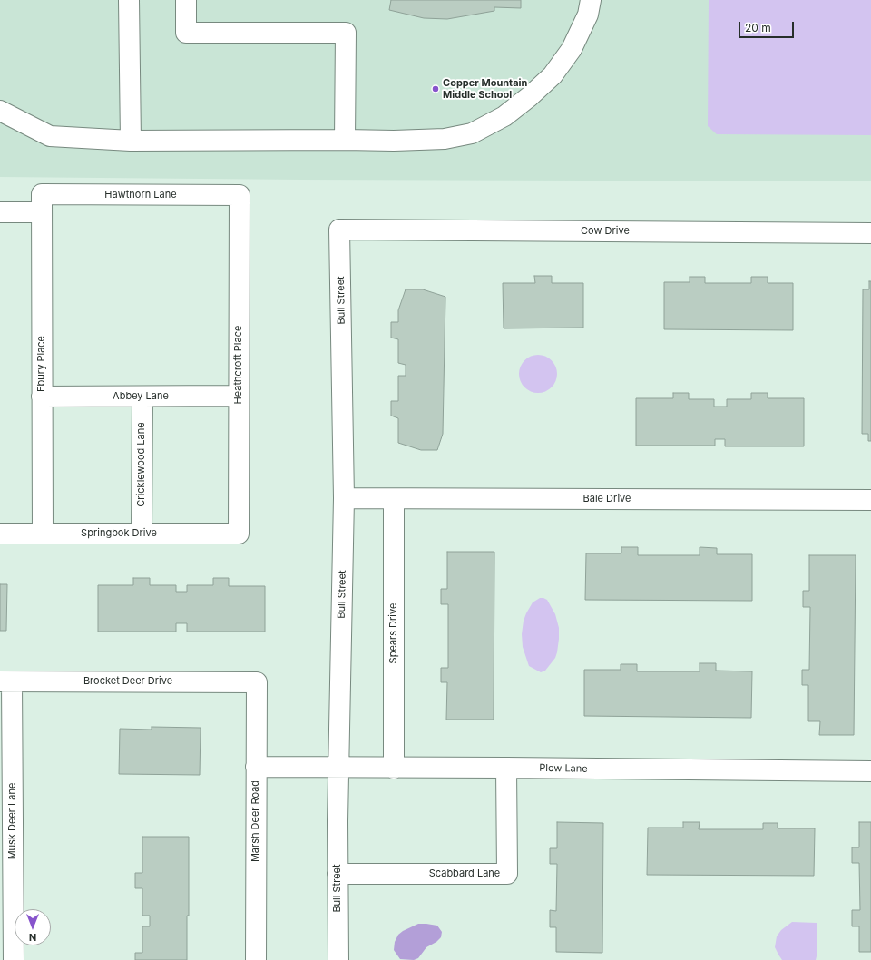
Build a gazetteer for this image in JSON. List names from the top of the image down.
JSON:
{
  "streets": {
    "street": [
      "Hawthorn Lane",
      "Cow Drive",
      "Bull Street",
      "Ebury Place",
      "Heathcroft Place",
      "Abbey Lane",
      "Cricklewood Lane",
      "Bale Drive",
      "Springbok Drive",
      "Spears Drive",
      "Brocket Deer Drive",
      "Plow Lane",
      "Musk Deer Lane",
      "Marsh Deer Road",
      "Scabbard Lane"
    ]
  },
  "crossings": [
    ["Hawthorn Lane", "Ebury Place"],
    ["Hawthorn Lane", "Heathcroft Place"],
    ["Cow Drive", "Bull Street"],
    ["Bull Street", "Bale Drive"],
    ["Bull Street", "Plow Lane"],
    ["Bull Street", "Scabbard Lane"],
    ["Ebury Place", "Abbey Lane"],
    ["Ebury Place", "Springbok Drive"],
    ["Heathcroft Place", "Abbey Lane"],
    ["Heathcroft Place", "Springbok Drive"],
    ["Abbey Lane", "Cricklewood Lane"],
    ["Cricklewood Lane", "Springbok Drive"],
    ["Bale Drive", "Spears Drive"],
    ["Spears Drive", "Plow Lane"],
    ["Brocket Deer Drive", "Musk Deer Lane"],
    ["Brocket Deer Drive", "Marsh Deer Road"],
    ["Plow Lane", "Marsh Deer Road"],
    ["Plow Lane", "Scabbard Lane"]
  ],
  "places": ["Copper Mountain Middle School"],
  "scale_bar": "20 m",
  "north": "bottom"
}
